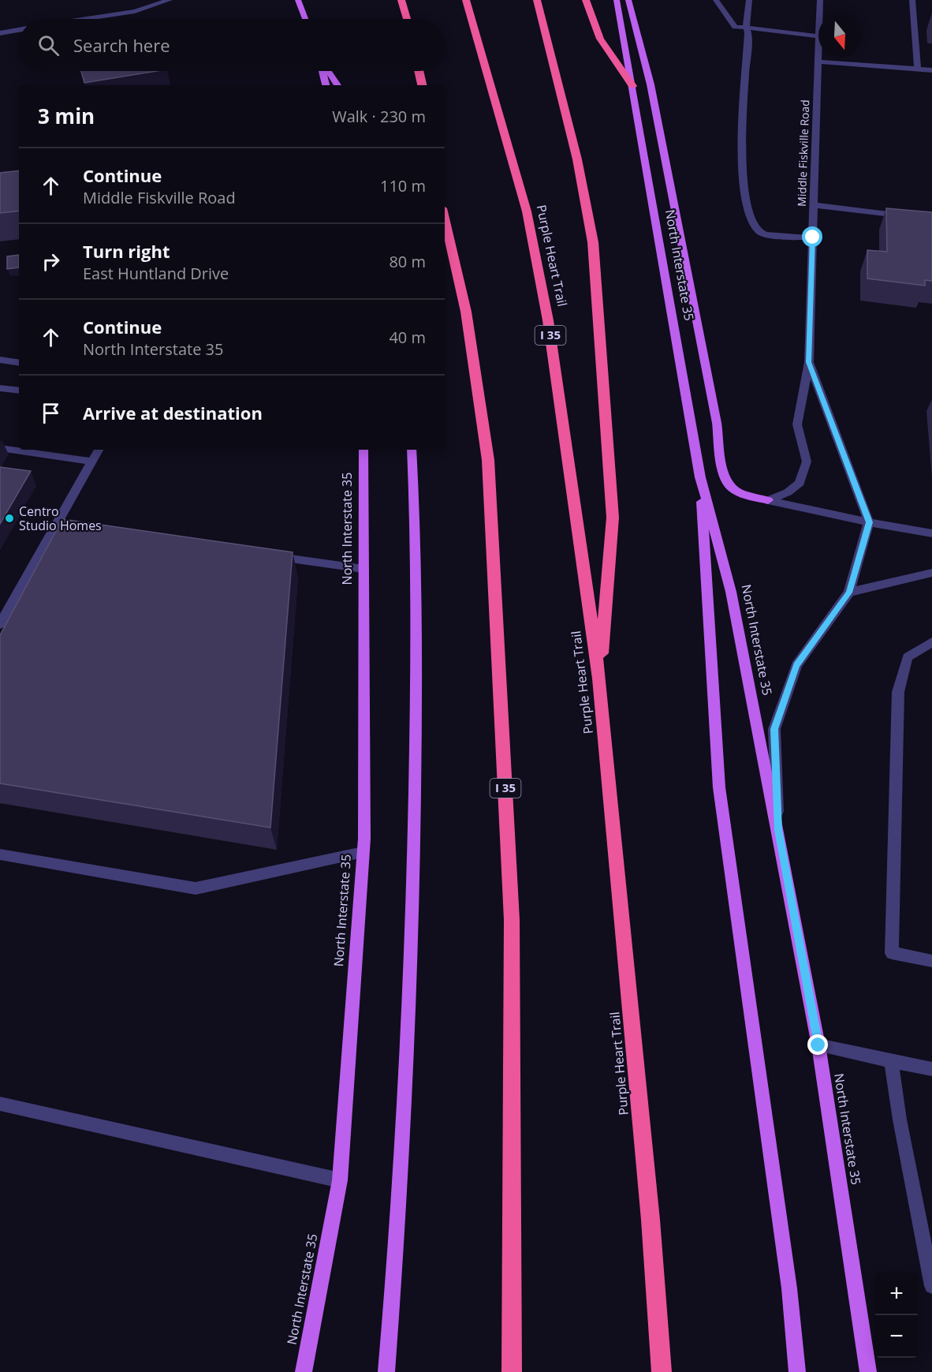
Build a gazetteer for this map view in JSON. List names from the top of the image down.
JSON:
{
  "streets": {
    "highway": ["Purple Heart Trail", "I 35"],
    "main road": ["North Interstate 35"],
    "street": ["Middle Fiskville Road"]
  },
  "places": ["Centro Studio Homes"],
  "north": "bottom",
  "page": {
    "search": "Search here",
    "heading": ["3 min", "Walk · 230 m"],
    "list": [
      ["Continue", "Middle Fiskville Road", "110 m"],
      ["Turn right", "East Huntland Drive", "80 m"],
      ["Continue", "North Interstate 35", "40 m"],
      "Arrive at destination"
    ],
    "map_buttons": ["+", "−"]
  }
}
